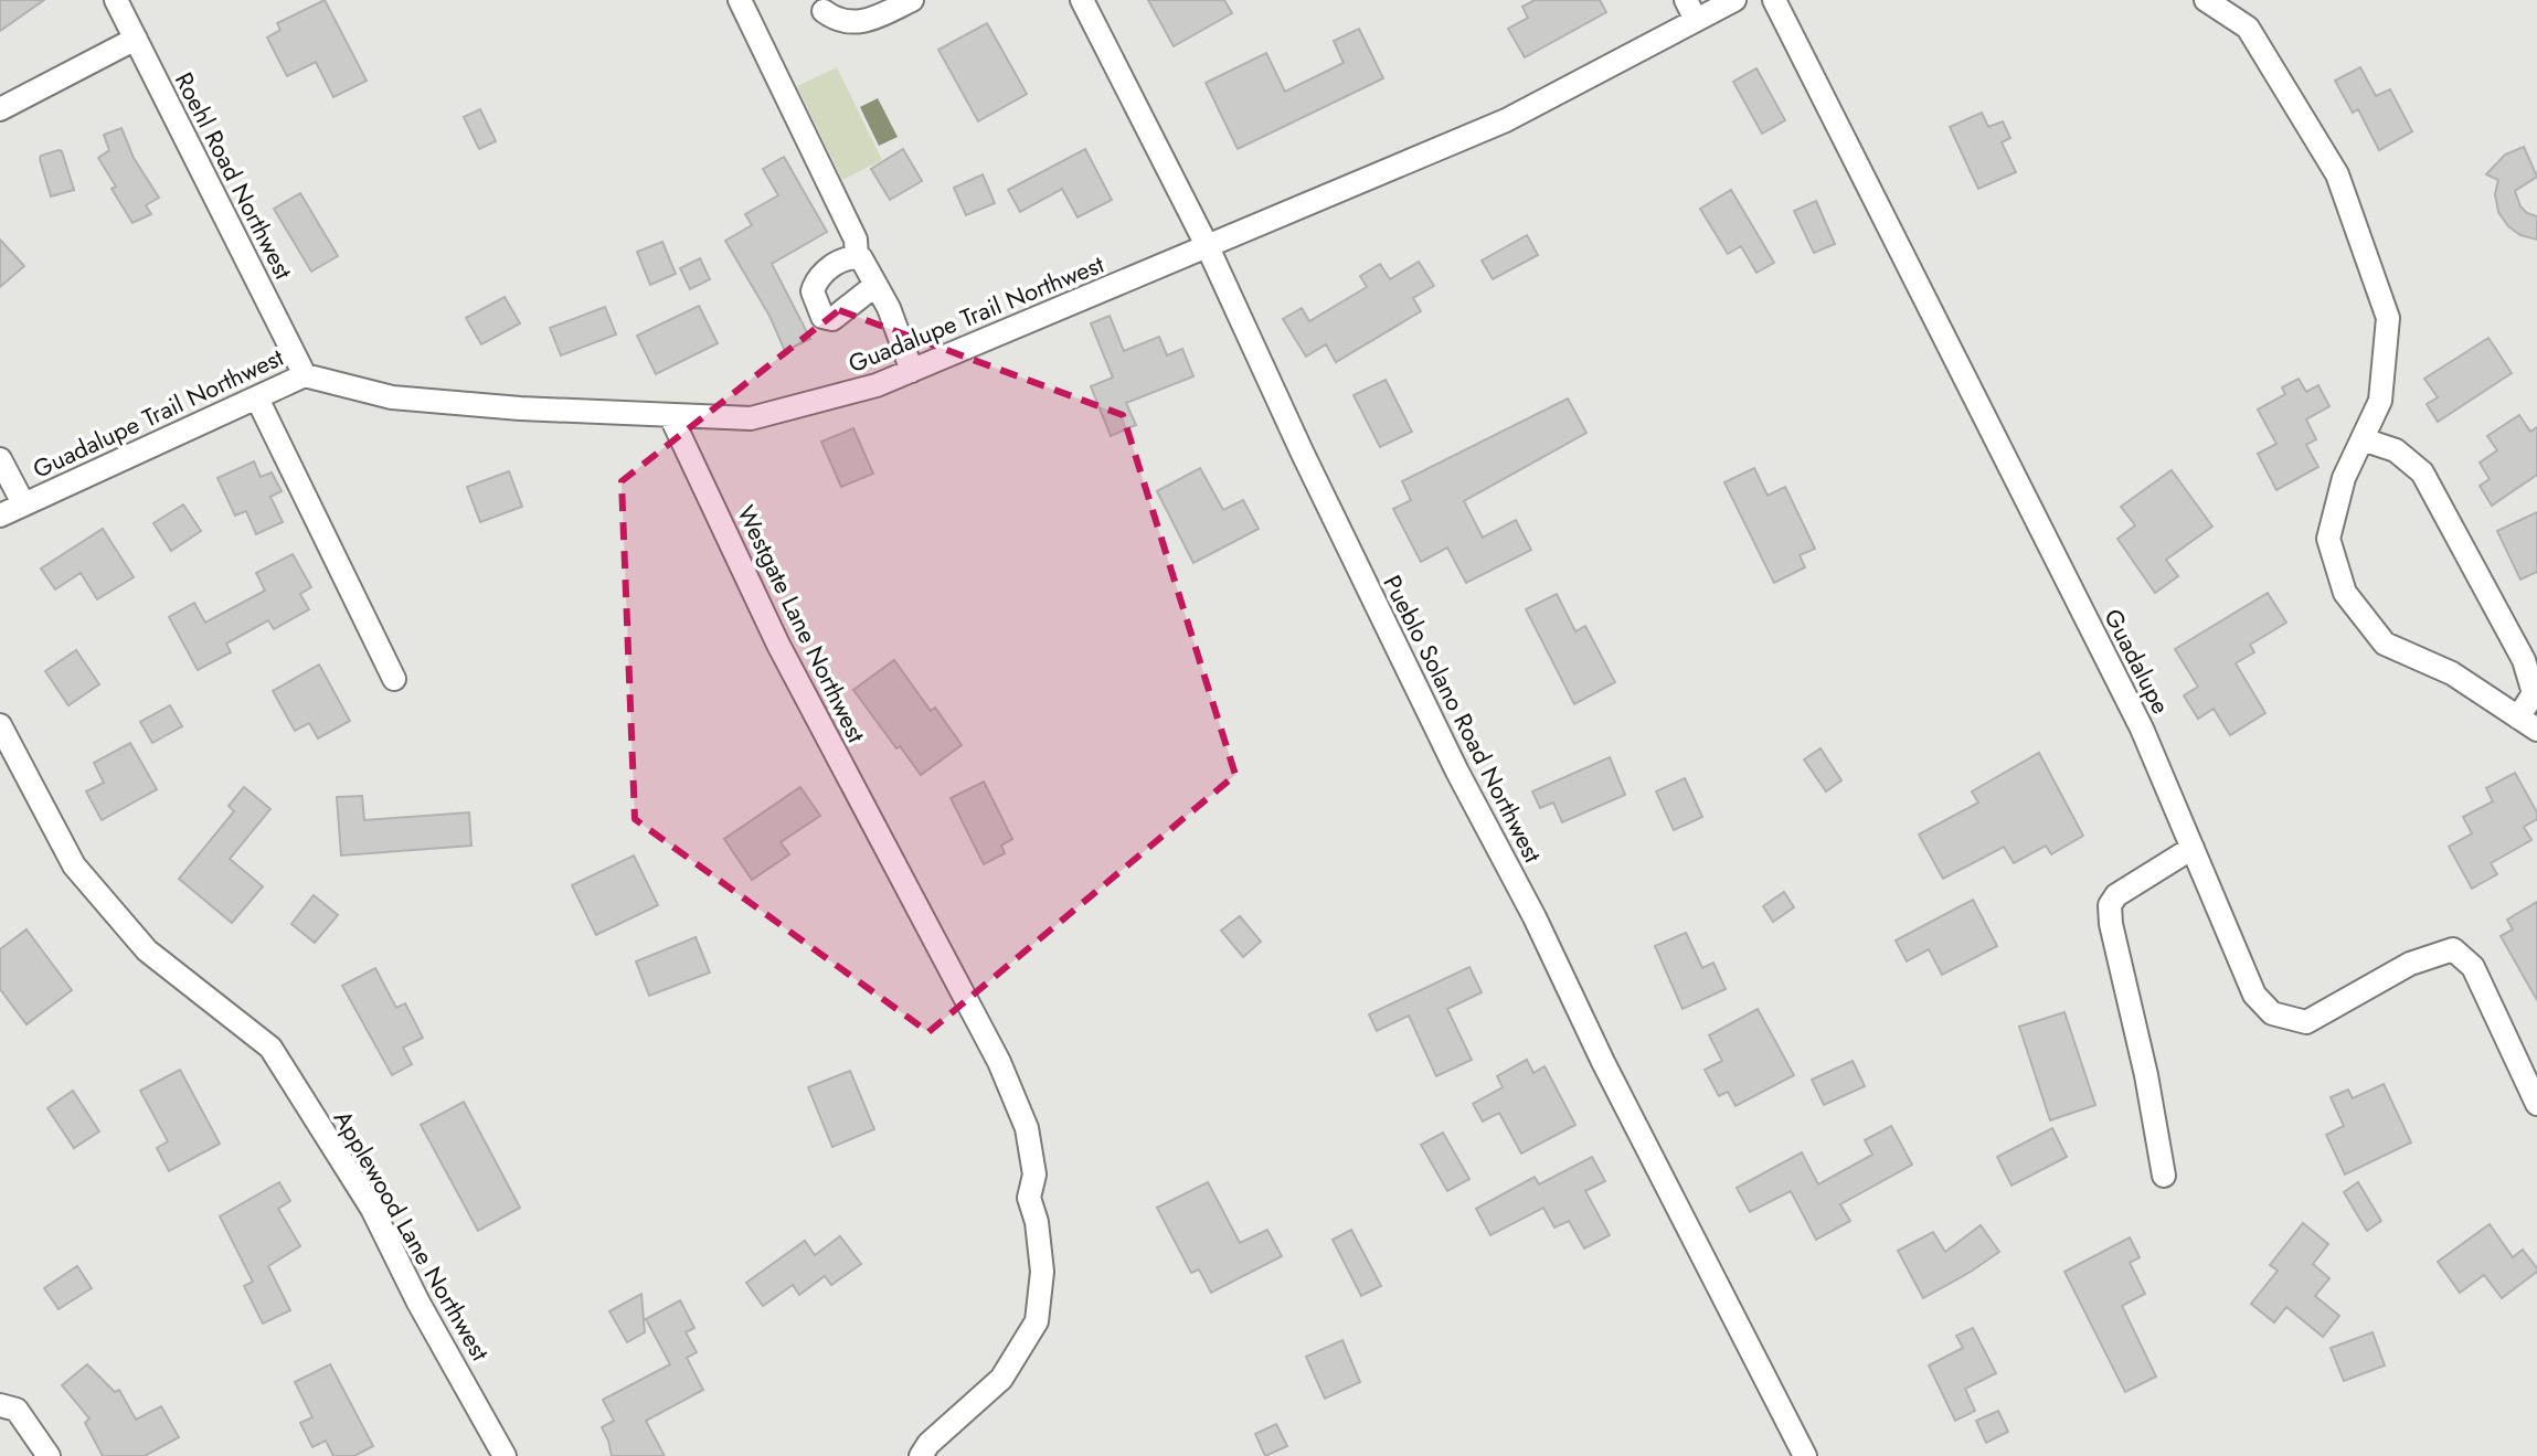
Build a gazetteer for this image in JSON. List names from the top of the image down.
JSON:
{
  "streets": {
    "street": [
      "Roehl Road Northwest",
      "Guadalupe Trail Northwest",
      "Westgate Lane Northwest",
      "Guadalupe",
      "Pueblo Solano Road Northwest",
      "Applewood Lane Northwest"
    ]
  },
  "crossings": [
    ["Roehl Road Northwest", "Guadalupe Trail Northwest"],
    ["Guadalupe Trail Northwest", "Westgate Lane Northwest"],
    ["Guadalupe Trail Northwest", "Pueblo Solano Road Northwest"]
  ]
}
